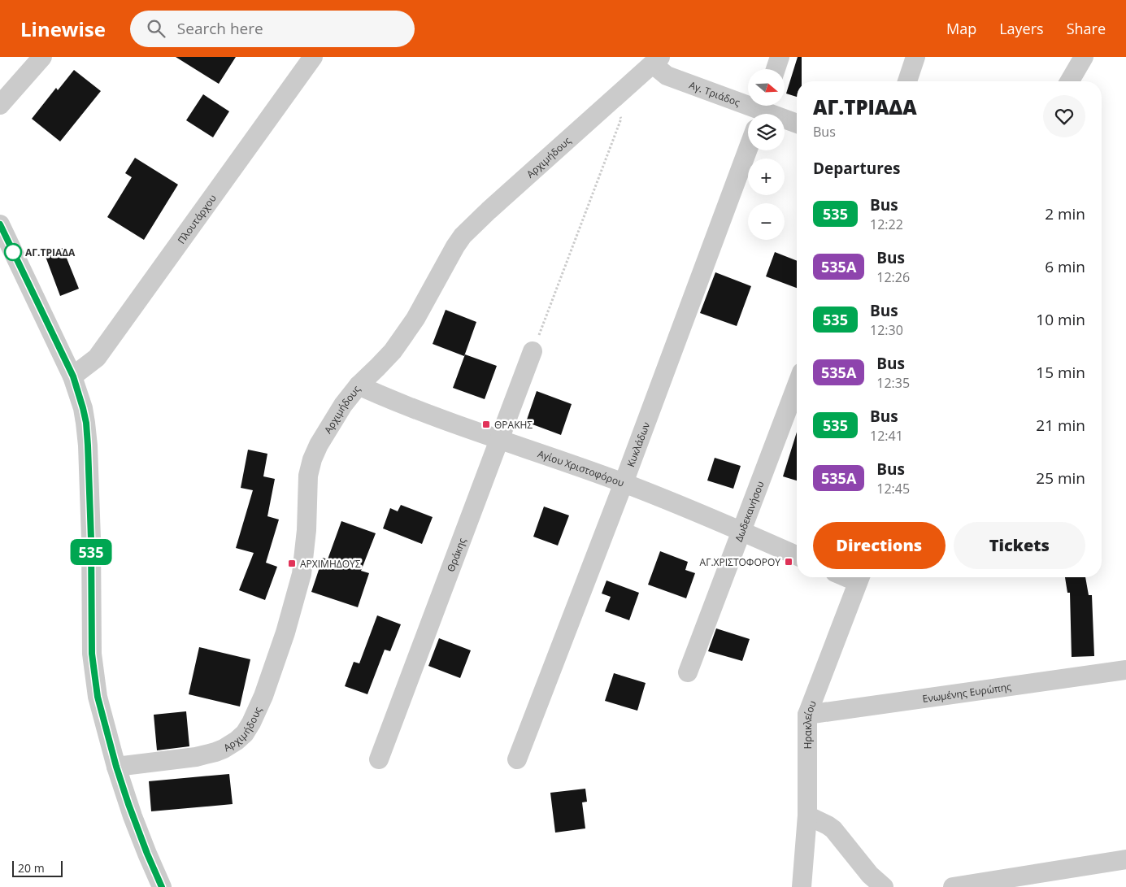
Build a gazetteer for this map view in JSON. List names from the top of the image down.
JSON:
{
  "streets": {
    "street": [
      "Αγ. Τριάδος",
      "Αρχιμήδους",
      "Πλουτάρχου",
      "Κυκλάδων",
      "Αγίου Χριστοφόρου",
      "Δωδεκανήσου",
      "Θράκης",
      "Ενωμένης Ευρώπης",
      "Ηρακλείου"
    ]
  },
  "crossings": [
    ["Αγ. Τριάδος", "Αρχιμήδους"],
    ["Αρχιμήδους", "Αγίου Χριστοφόρου"],
    ["Κυκλάδων", "Αγίου Χριστοφόρου"],
    ["Αγίου Χριστοφόρου", "Δωδεκανήσου"],
    ["Αγίου Χριστοφόρου", "Θράκης"],
    ["Ενωμένης Ευρώπης", "Ηρακλείου"]
  ],
  "places": {
    "other": ["ΑΓ.ΤΡΙΑΔΑ"],
    "transit": ["ΘΡΑΚΗΣ", "ΑΓ.ΧΡΙΣΤΟΦΟΡΟΥ", "ΑΡΧΙΜΗΔΟΥΣ"]
  },
  "lines": ["bus line 535"],
  "scale_bar": "20 m",
  "north": "right",
  "page": {
    "header": "Linewise",
    "search": "Search here",
    "nav": ["Map", "Layers", "Share"],
    "on_map": "535",
    "map_buttons": ["+", "−"],
    "heading": [
      ["ΑΓ.ΤΡΙΑΔΑ", "Bus"],
      "Departures"
    ],
    "list": [
      {
        "mark": "535",
        "name": "Bus",
        "note": "12:22",
        "value": "2 min"
      },
      {
        "mark": "535A",
        "name": "Bus",
        "note": "12:26",
        "value": "6 min"
      },
      {
        "mark": "535",
        "name": "Bus",
        "note": "12:30",
        "value": "10 min"
      },
      {
        "mark": "535A",
        "name": "Bus",
        "note": "12:35",
        "value": "15 min"
      },
      {
        "mark": "535",
        "name": "Bus",
        "note": "12:41",
        "value": "21 min"
      },
      {
        "mark": "535A",
        "name": "Bus",
        "note": "12:45",
        "value": "25 min"
      }
    ],
    "buttons": ["Directions", "Tickets"],
    "scale": "20 m"
  }
}
